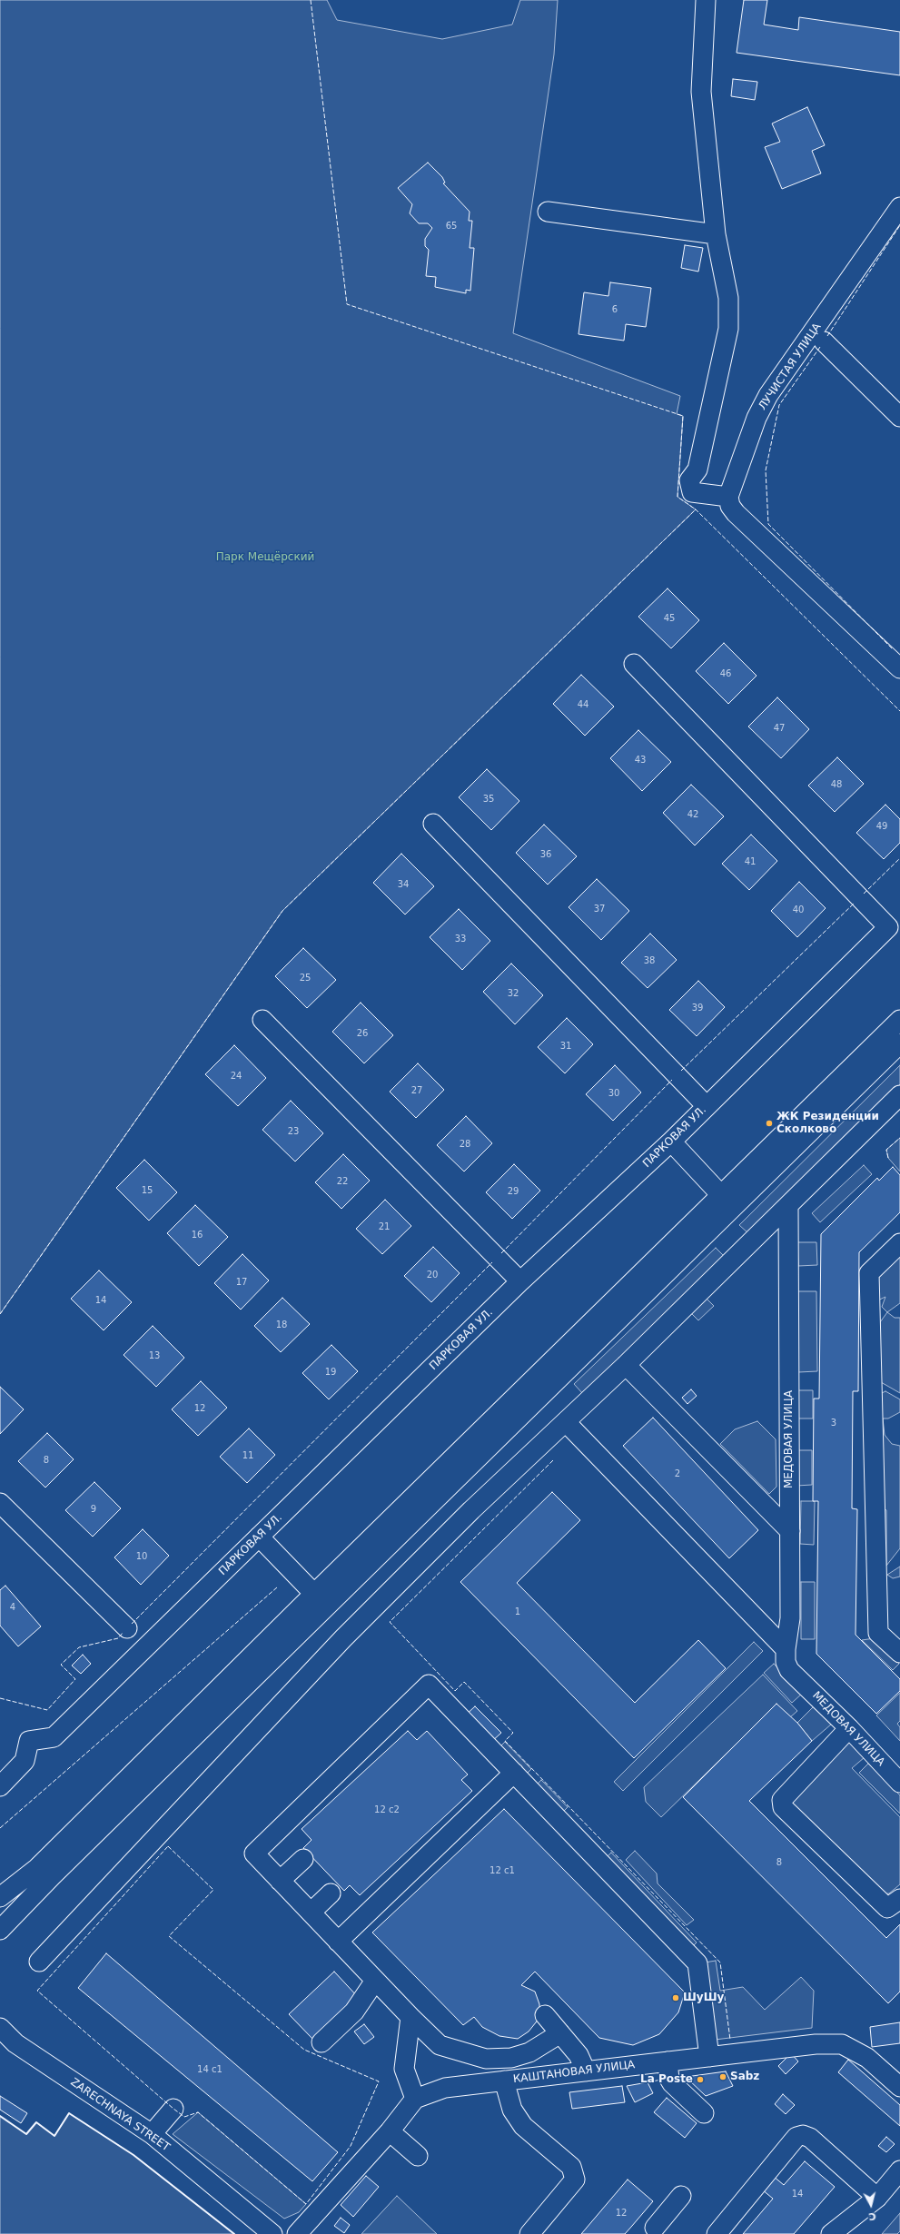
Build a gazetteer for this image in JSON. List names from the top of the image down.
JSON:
{
  "streets": {
    "street": [
      "ЛУЧИСТАЯ УЛИЦА",
      "ПАРКОВАЯ УЛ.",
      "МЕДОВАЯ УЛИЦА",
      "КАШТАНОВАЯ УЛИЦА",
      "ZARECHNAYA STREET"
    ]
  },
  "parks": ["Парк Мещёрский"],
  "places": [
    "ЖК Резиденции Сколково",
    "ШуШу",
    "Sabz",
    "La Poste"
  ],
  "house_numbers": [
    "65",
    "6",
    "45",
    "46",
    "44",
    "47",
    "43",
    "48",
    "35",
    "42",
    "49",
    "36",
    "41",
    "34",
    "37",
    "40",
    "33",
    "38",
    "25",
    "32",
    "39",
    "26",
    "31",
    "24",
    "27",
    "30",
    "23",
    "28",
    "22",
    "15",
    "29",
    "21",
    "16",
    "20",
    "17",
    "14",
    "18",
    "13",
    "19",
    "12",
    "3",
    "11",
    "8",
    "2",
    "9",
    "10",
    "4",
    "1",
    "12 с2",
    "8",
    "12 с1",
    "14 с1",
    "14",
    "12"
  ],
  "north": "bottom"
}
